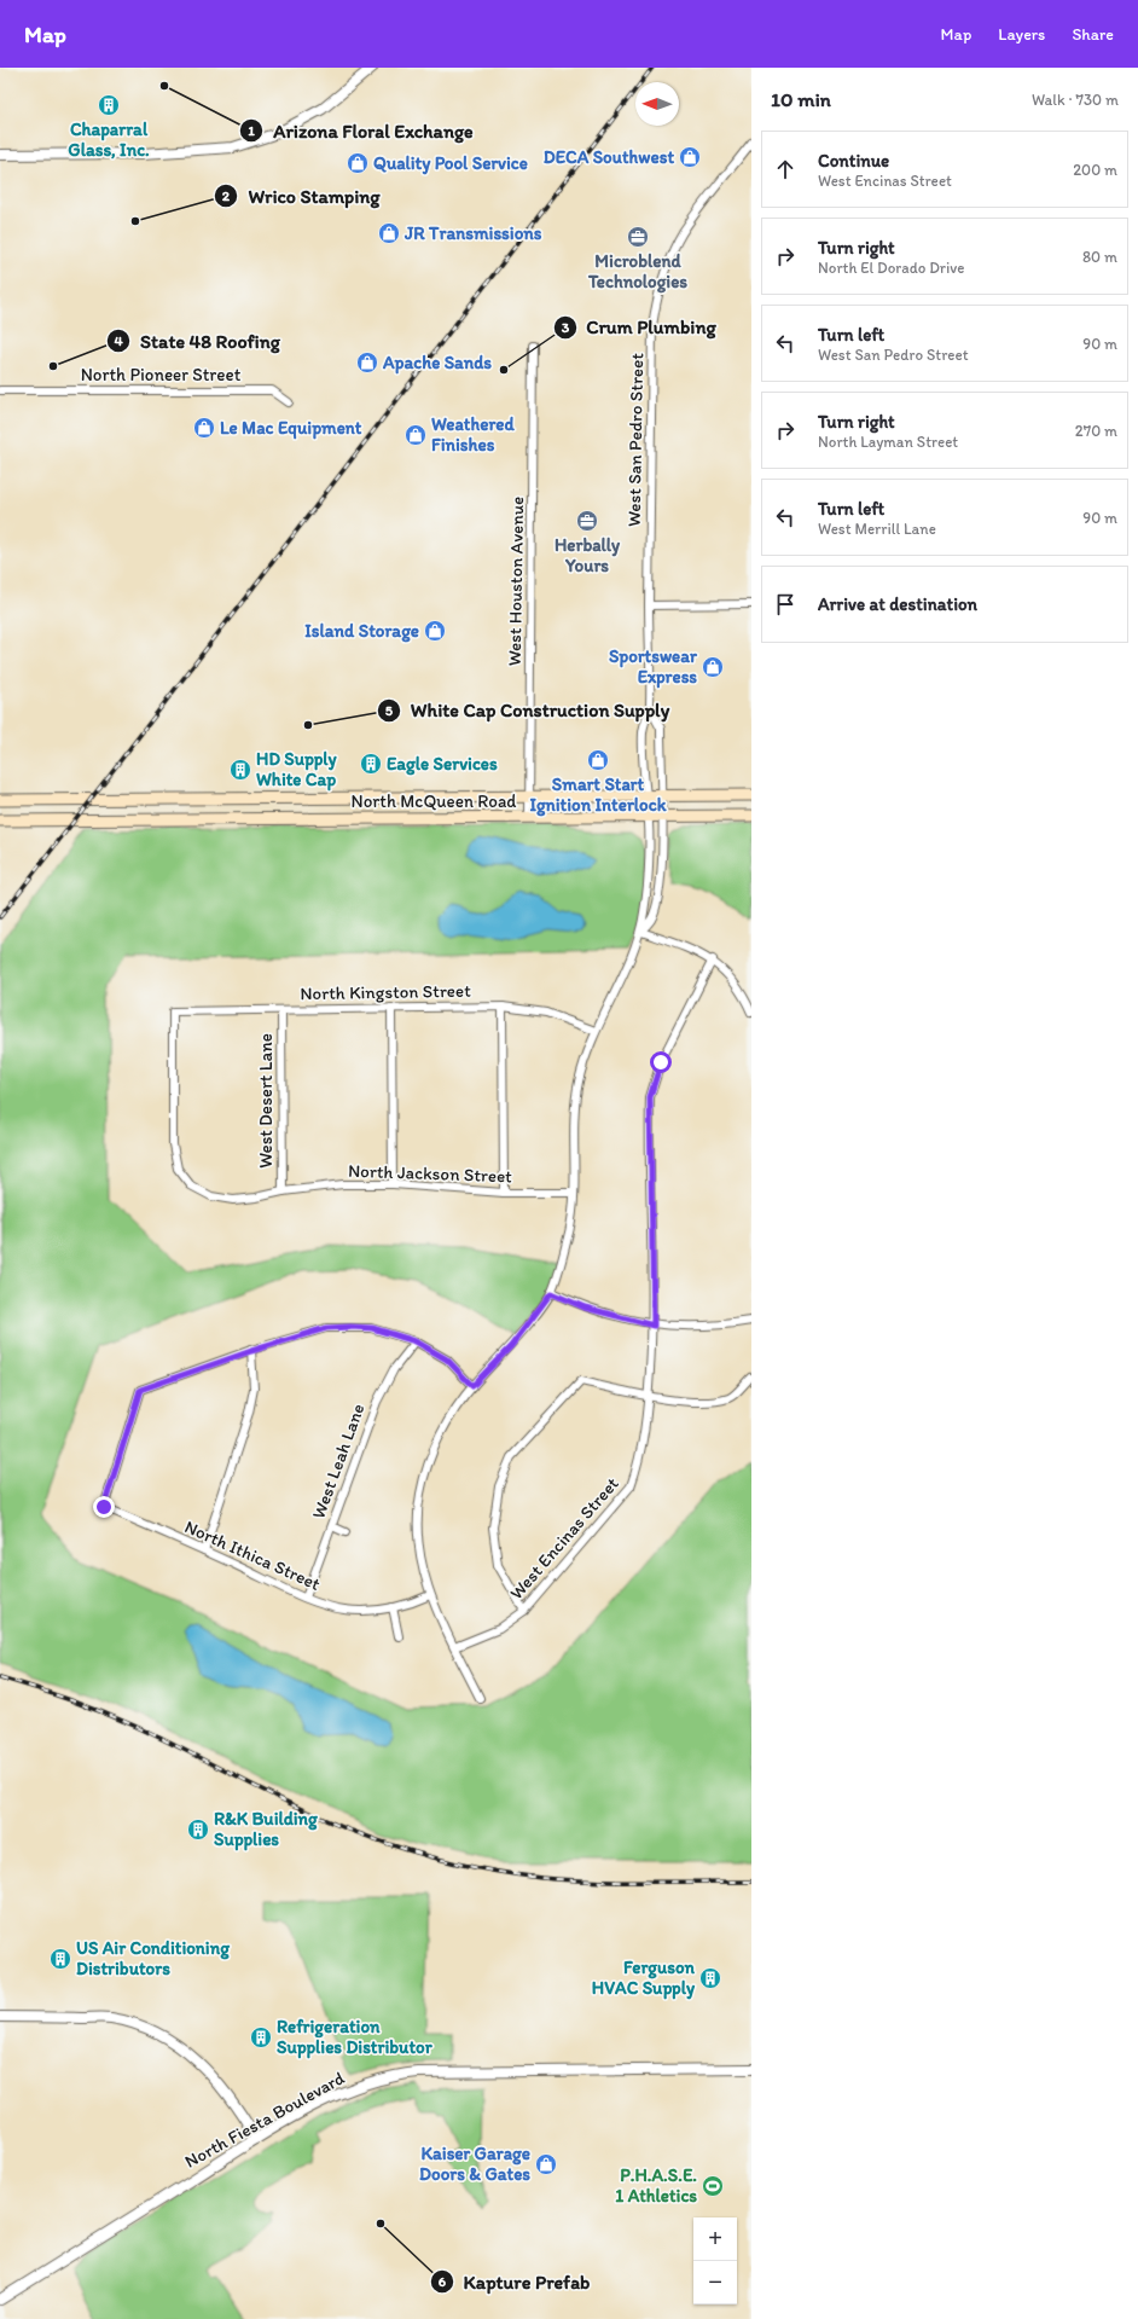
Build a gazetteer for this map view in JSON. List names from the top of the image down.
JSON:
{
  "streets": {
    "main road": ["North McQueen Road"],
    "street": [
      "North Pioneer Street",
      "West San Pedro Street",
      "West Houston Avenue",
      "North Kingston Street",
      "West Desert Lane",
      "North Jackson Street",
      "West Leah Lane",
      "West Encinas Street",
      "North Ithica Street",
      "North Fiesta Boulevard"
    ]
  },
  "crossings": [
    ["West San Pedro Street", "North McQueen Road"],
    ["West San Pedro Street", "North Kingston Street"],
    ["West San Pedro Street", "North Jackson Street"],
    ["West San Pedro Street", "West Encinas Street"],
    ["West San Pedro Street", "North Ithica Street"],
    ["West Houston Avenue", "North McQueen Road"],
    ["North Kingston Street", "West Desert Lane"],
    ["North Kingston Street", "North Jackson Street"],
    ["West Desert Lane", "North Jackson Street"],
    ["West Leah Lane", "North Ithica Street"]
  ],
  "places": {
    "other": [
      "Arizona Floral Exchange",
      "Wrico Stamping",
      "State 48 Roofing",
      "Crum Plumbing",
      "White Cap Construction Supply",
      "Kapture Prefab"
    ],
    "building": [
      "Chaparral Glass, Inc.",
      "Eagle Services",
      "HD Supply White Cap",
      "R&K Building Supplies",
      "US Air Conditioning Distributors",
      "Ferguson HVAC Supply",
      "Refrigeration Supplies Distributor"
    ],
    "shop": [
      "DECA Southwest",
      "Quality Pool Service",
      "JR Transmissions",
      "Apache Sands",
      "Le Mac Equipment",
      "Weathered Finishes",
      "Island Storage",
      "Sportswear Express",
      "Smart Start Ignition Interlock",
      "Kaiser Garage Doors & Gates"
    ],
    "office": ["Microblend Technologies", "Herbally Yours"],
    "sports": ["P.H.A.S.E. 1 Athletics"]
  },
  "north": "left",
  "page": {
    "header": "Map",
    "nav": ["Map", "Layers", "Share"],
    "heading": ["10 min", "Walk · 730 m"],
    "list": [
      ["Continue", "West Encinas Street", "200 m"],
      ["Turn right", "North El Dorado Drive", "80 m"],
      ["Turn left", "West San Pedro Street", "90 m"],
      ["Turn right", "North Layman Street", "270 m"],
      ["Turn left", "West Merrill Lane", "90 m"],
      "Arrive at destination"
    ],
    "map_buttons": ["+", "−"]
  }
}
